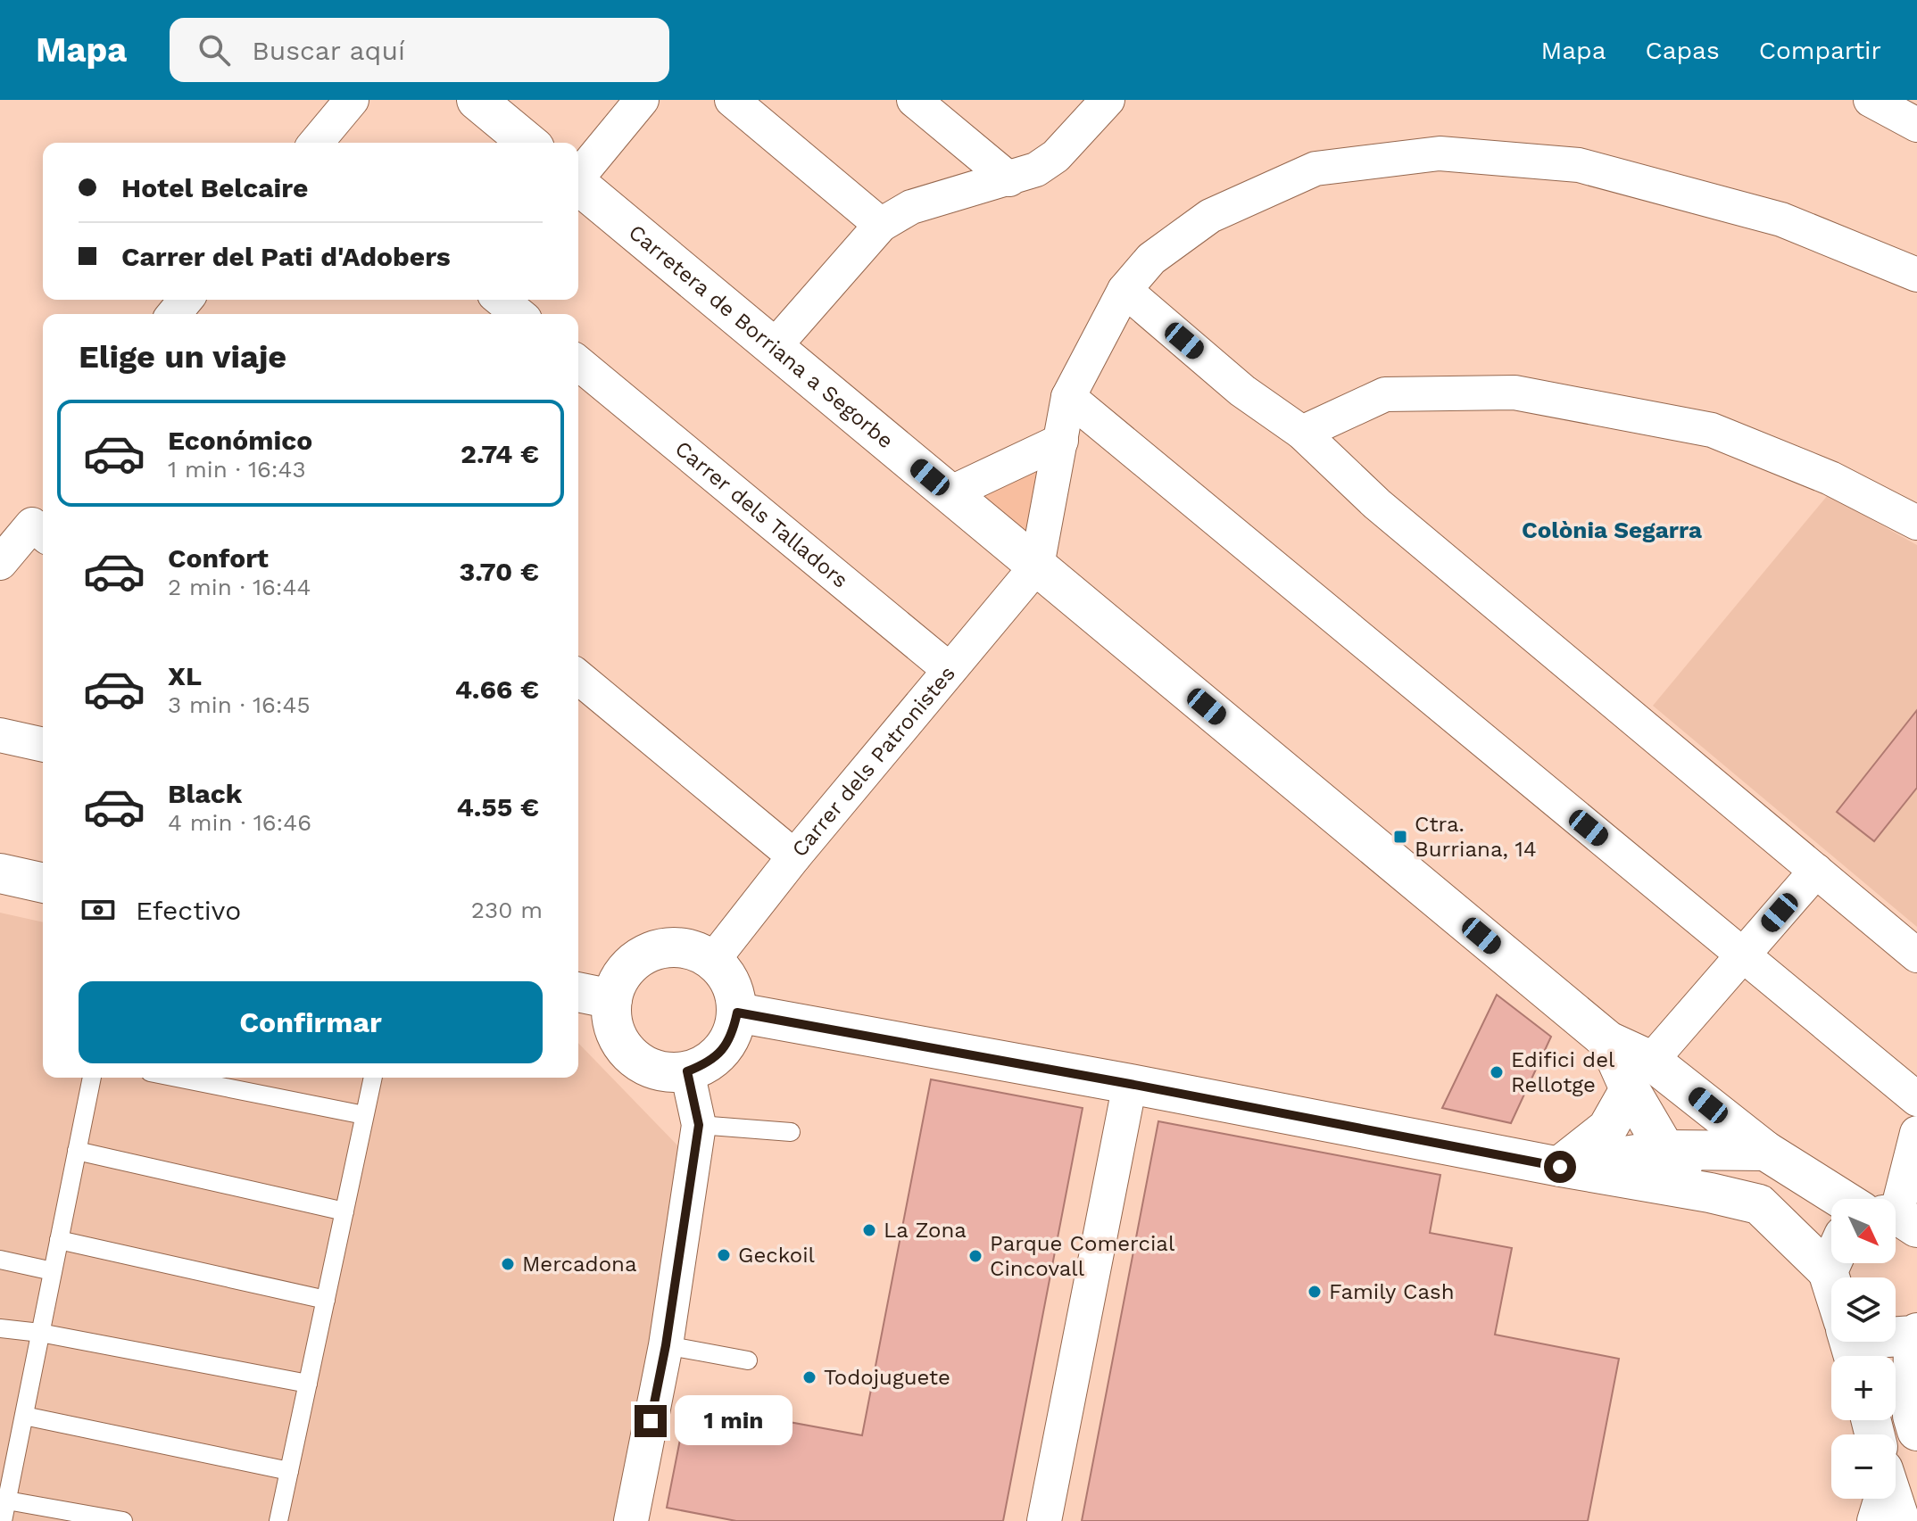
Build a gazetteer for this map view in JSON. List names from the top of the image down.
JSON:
{
  "streets": {
    "main road": ["Carretera de Borriana a Segorbe"],
    "street": ["Carrer dels Talladors", "Carrer dels Patronistes"]
  },
  "crossings": [
    ["Carretera de Borriana a Segorbe", "Carrer dels Patronistes"],
    ["Carrer dels Talladors", "Carrer dels Patronistes"]
  ],
  "districts": ["Colònia Segarra"],
  "places": {
    "transit": ["Ctra. Burriana, 14"],
    "other": [
      "Edifici del Rellotge",
      "La Zona",
      "Geckoil",
      "Parque Comercial Cincovall",
      "Mercadona",
      "Family Cash",
      "Todojuguete"
    ]
  },
  "north": "bottom right",
  "page": {
    "header": "Mapa",
    "search": "Buscar aquí",
    "nav": ["Mapa", "Capas", "Compartir"],
    "banner": ["Hotel Belcaire", "Carrer del Pati d'Adobers"],
    "heading": "Elige un viaje",
    "list": [
      {
        "name": "Económico",
        "note": "1 min · 16:43",
        "value": "2.74 €"
      },
      {
        "name": "Confort",
        "note": "2 min · 16:44",
        "value": "3.70 €"
      },
      {
        "name": "XL",
        "note": "3 min · 16:45",
        "value": "4.66 €"
      },
      {
        "name": "Black",
        "note": "4 min · 16:46",
        "value": "4.55 €"
      }
    ],
    "pay": ["Efectivo", "230 m"],
    "buttons": "Confirmar",
    "map_buttons": ["+", "−"],
    "bubble": "1 min"
  }
}
